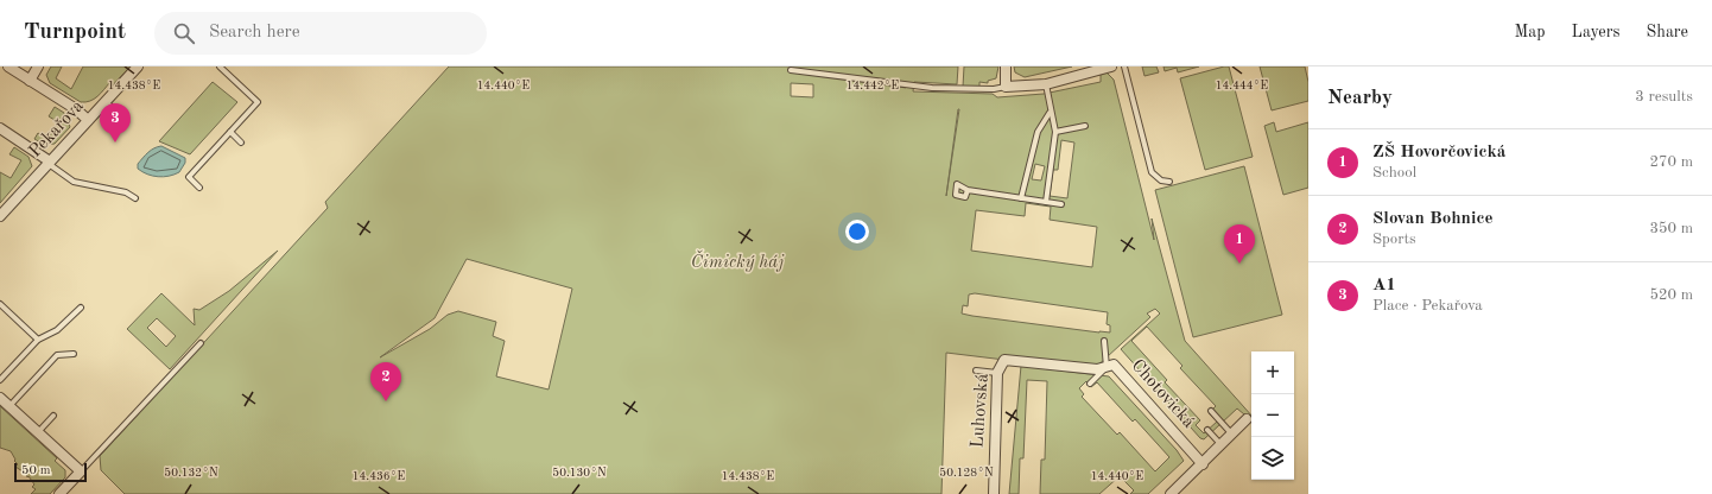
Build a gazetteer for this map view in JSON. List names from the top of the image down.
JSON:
{
  "streets": {
    "street": ["Pekařova", "Chotovická", "Luhovská"]
  },
  "crossings": [
    ["Chotovická", "Luhovská"]
  ],
  "parks": ["Čimický háj"],
  "scale_bar": "50 m",
  "page": {
    "header": "Turnpoint",
    "search": "Search here",
    "nav": ["Map", "Layers", "Share"],
    "heading": ["Nearby", "3 results"],
    "pins": ["3", "1", "2"],
    "list": [
      {
        "mark": "1",
        "name": "ZŠ Hovorčovická",
        "note": "School",
        "value": "270 m"
      },
      {
        "mark": "2",
        "name": "Slovan Bohnice",
        "note": "Sports",
        "value": "350 m"
      },
      {
        "mark": "3",
        "name": "A1",
        "note": "Place · Pekařova",
        "value": "520 m"
      }
    ],
    "map_buttons": ["+", "−"],
    "scale": "50 m"
  },
  "coordinates": [
    "14.438°E",
    "14.440°E",
    "14.442°E",
    "14.444°E",
    "50.132°N",
    "50.130°N",
    "50.128°N",
    "14.436°E"
  ]
}
